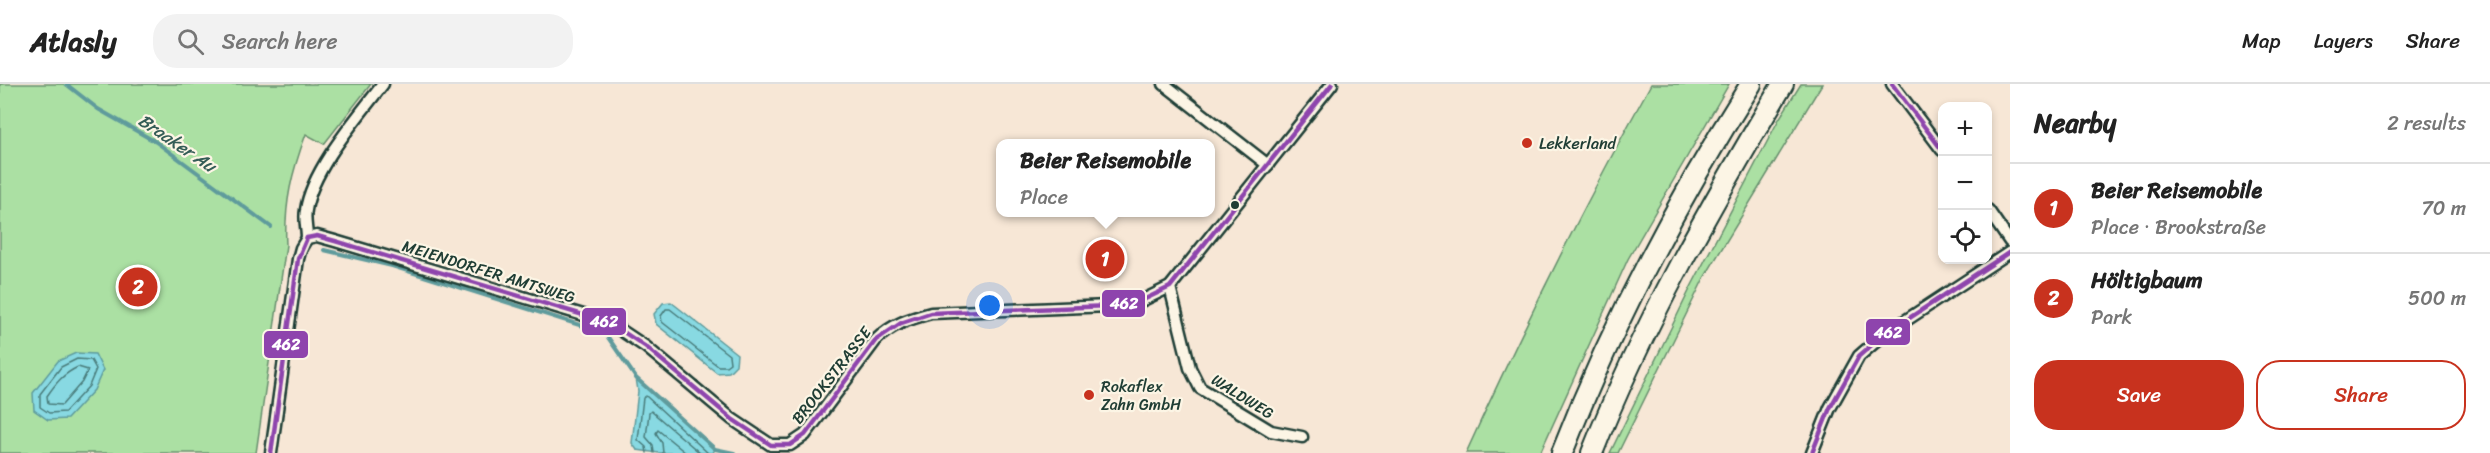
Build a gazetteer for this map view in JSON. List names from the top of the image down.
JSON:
{
  "streets": {
    "street": ["MEIENDORFER AMTSWEG", "BROOKSTRASSE", "WALDWEG"]
  },
  "crossings": [
    ["MEIENDORFER AMTSWEG", "BROOKSTRASSE"],
    ["BROOKSTRASSE", "WALDWEG"]
  ],
  "water": ["Braaker Au"],
  "places": ["Lekkerland", "Rokaflex Zahn GmbH"],
  "lines": ["transit line 462"],
  "page": {
    "header": "Atlasly",
    "search": "Search here",
    "nav": ["Map", "Layers", "Share"],
    "heading": ["Nearby", "2 results"],
    "map_buttons": ["+", "−"],
    "popup": ["Beier Reisemobile", "Place"],
    "list": [
      {
        "mark": "1",
        "name": "Beier Reisemobile",
        "note": "Place · Brookstraße",
        "value": "70 m"
      },
      {
        "mark": "2",
        "name": "Höltigbaum",
        "note": "Park",
        "value": "500 m"
      }
    ],
    "pins": ["1", "2"],
    "buttons": ["Save", "Share"]
  }
}
